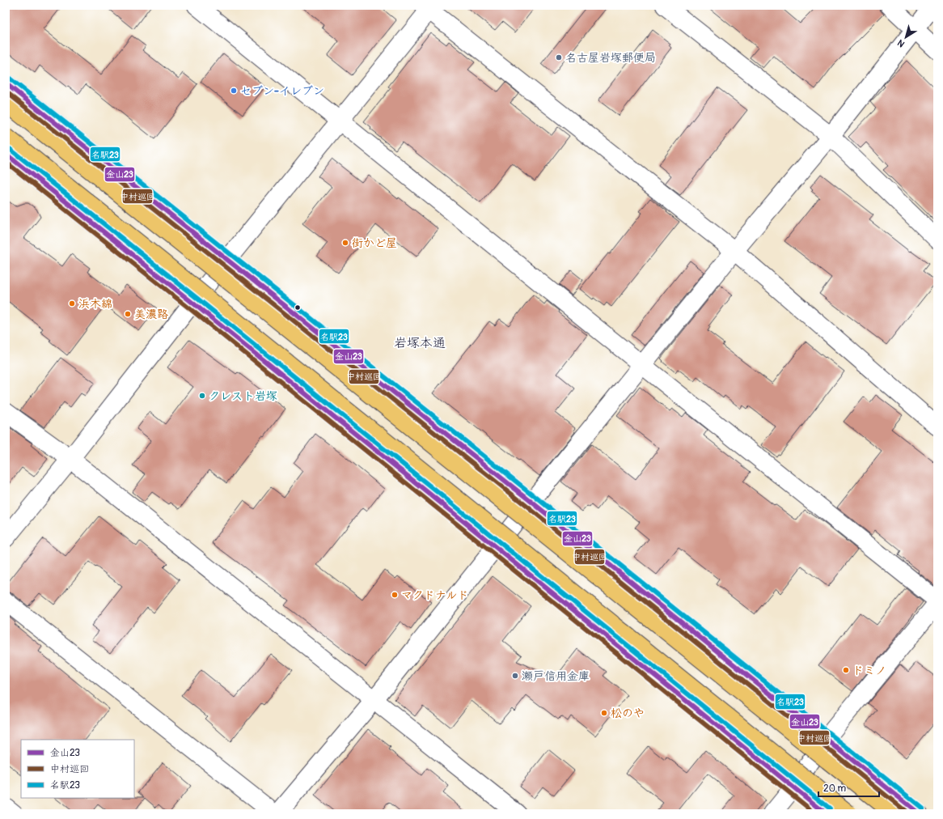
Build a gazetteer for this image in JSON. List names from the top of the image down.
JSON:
{
  "districts": ["岩塚本通"],
  "places": [
    "名古屋岩塚郵便局",
    "セブン-イレブン",
    "街かど屋",
    "浜木綿",
    "美濃路",
    "クレスト岩塚",
    "マクドナルド",
    "ドミノ",
    "瀬戸信用金庫",
    "松のや"
  ],
  "lines": ["transit line 名駅23", "transit line 金山23", "transit line 中村巡回"],
  "legend": ["金山23", "中村巡回", "名駅23"],
  "scale_bar": "20 m",
  "north": "bottom left"
}
